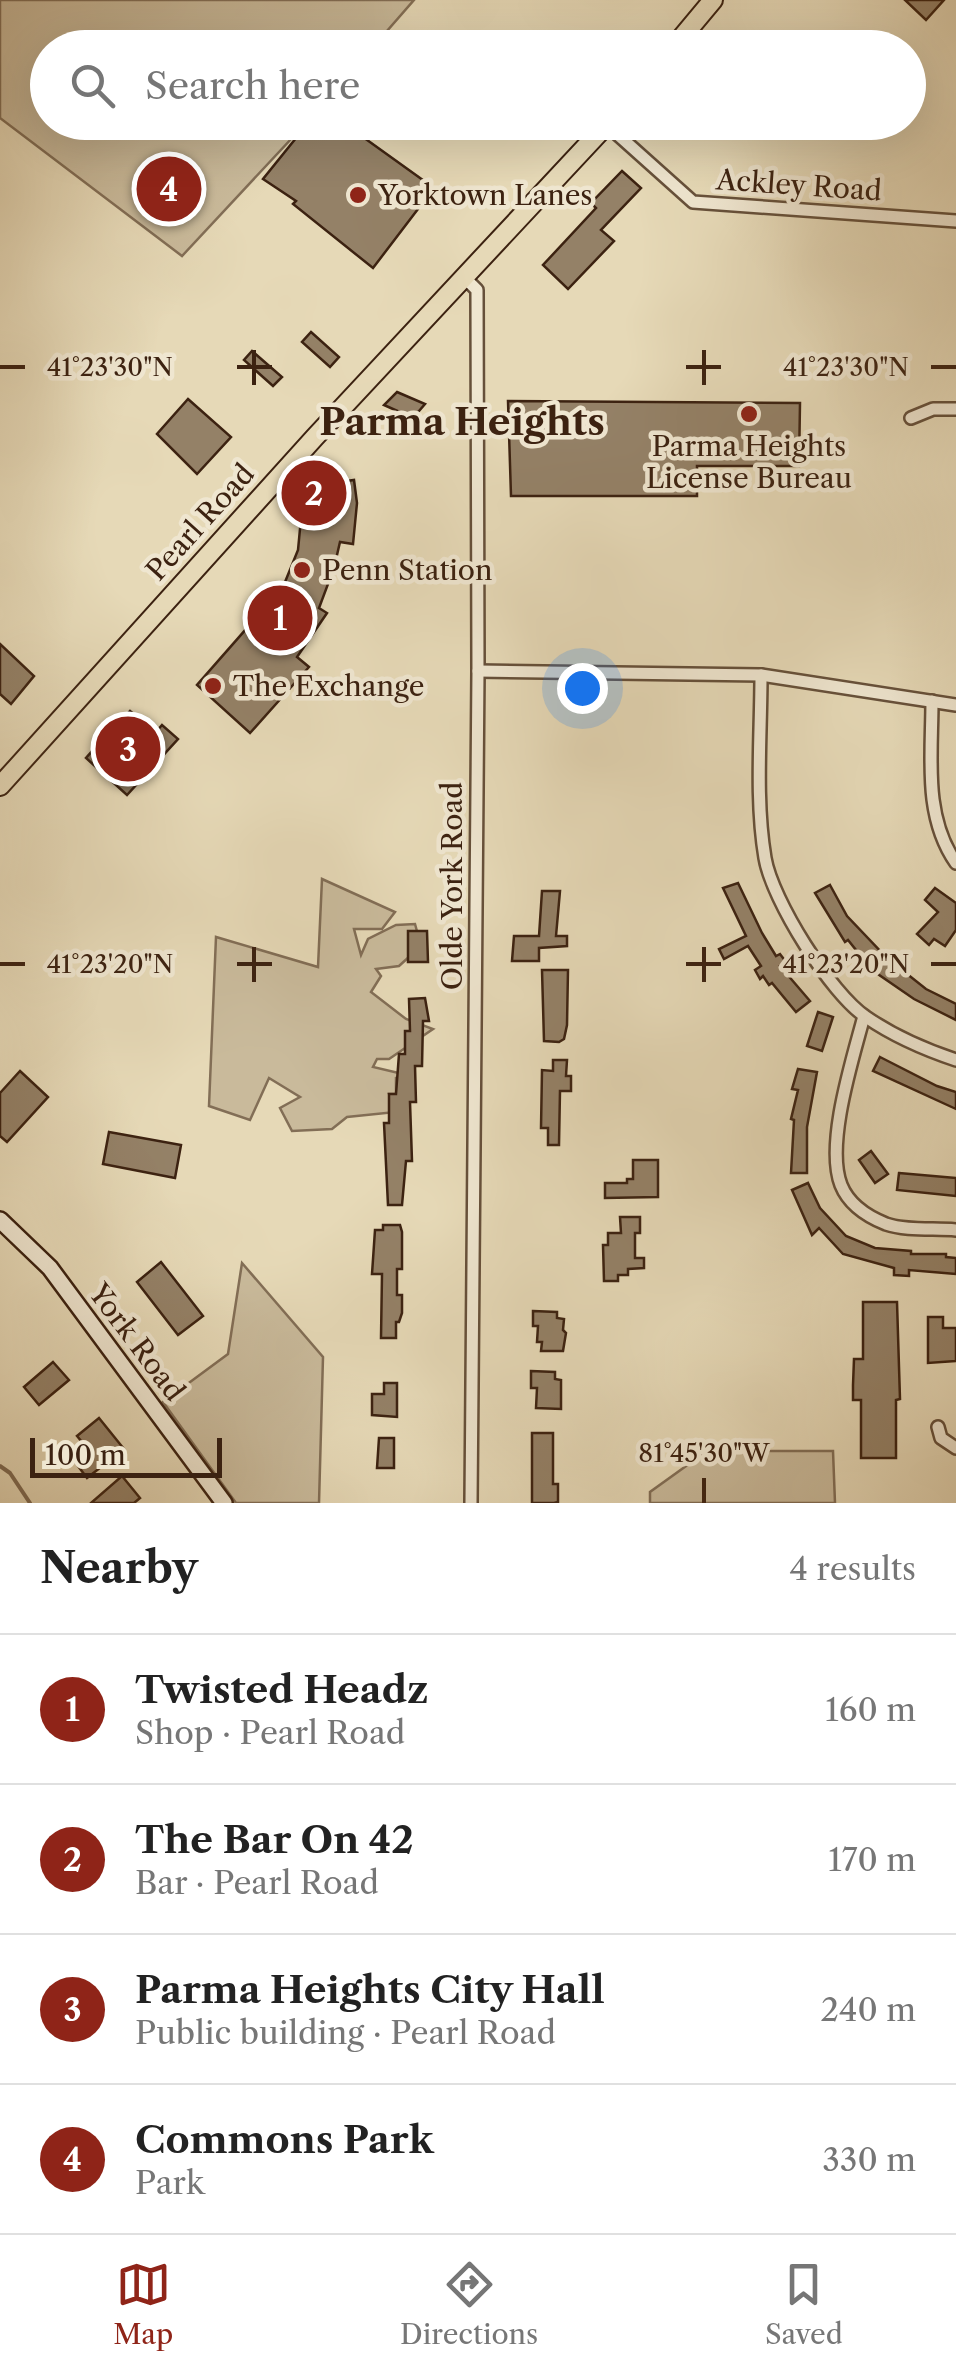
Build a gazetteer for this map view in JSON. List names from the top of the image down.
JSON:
{
  "streets": {
    "main road": ["Pearl Road", "York Road"],
    "street": ["Ackley Road", "Olde York Road"]
  },
  "crossings": [
    ["Pearl Road", "Olde York Road"]
  ],
  "districts": ["Parma Heights"],
  "places": [
    "Yorktown Lanes",
    "Parma Heights License Bureau",
    "Penn Station",
    "The Exchange"
  ],
  "scale_bar": "100 m",
  "page": {
    "search": "Search here",
    "pins": [
      "4",
      "2",
      "1",
      "3"
    ],
    "scale": "100 m",
    "heading": ["Nearby", "4 results"],
    "list": [
      {
        "mark": "1",
        "name": "Twisted Headz",
        "note": "Shop · Pearl Road",
        "value": "160 m"
      },
      {
        "mark": "2",
        "name": "The Bar On 42",
        "note": "Bar · Pearl Road",
        "value": "170 m"
      },
      {
        "mark": "3",
        "name": "Parma Heights City Hall",
        "note": "Public building · Pearl Road",
        "value": "240 m"
      },
      {
        "mark": "4",
        "name": "Commons Park",
        "note": "Park",
        "value": "330 m"
      }
    ],
    "nav": ["Map", "Directions", "Saved"]
  },
  "coordinates": ["41°23'30\"N", "41°23'20\"N", "81°45'30\"W"]
}
